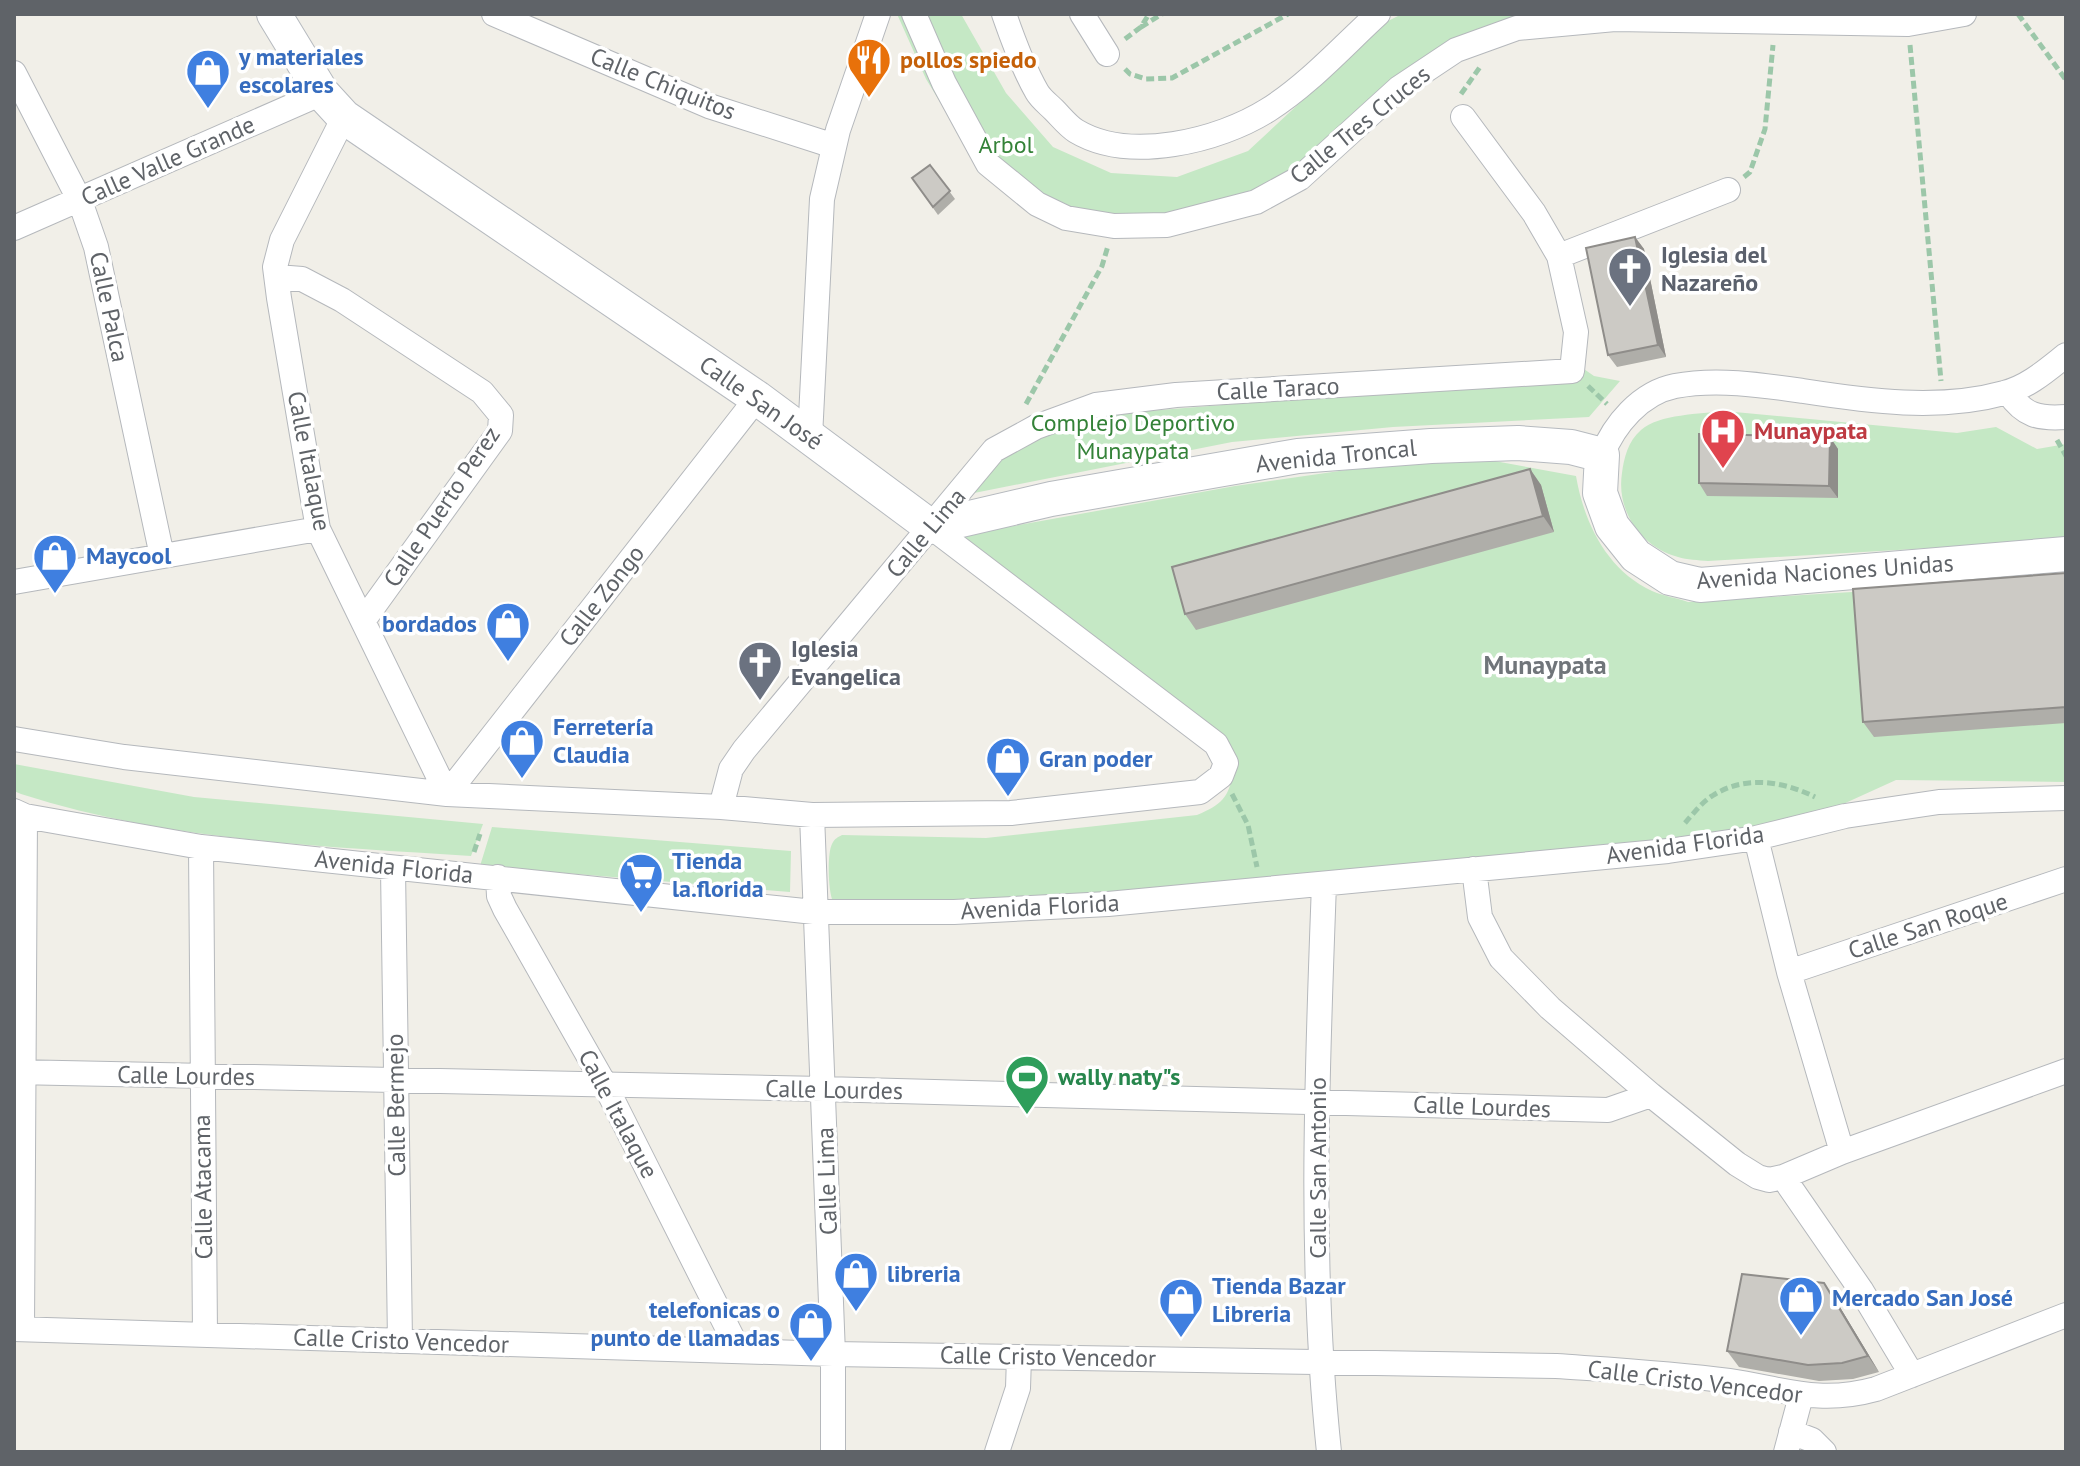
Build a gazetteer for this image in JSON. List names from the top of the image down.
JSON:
{
  "streets": {
    "street": [
      "Calle Chiquitos",
      "Calle Tres Cruces",
      "Calle Valle Grande",
      "Calle Palca",
      "Calle Taraco",
      "Calle San José",
      "Avenida Troncal",
      "Calle Italaque",
      "Calle Puerto Perez",
      "Calle Lima",
      "Avenida Naciones Unidas",
      "Calle Zongo",
      "Avenida Florida",
      "Calle San Roque",
      "Calle Lourdes",
      "Calle Bermejo",
      "Calle San Antonio",
      "Calle Atacama",
      "Calle Cristo Vencedor"
    ]
  },
  "crossings": [
    ["Calle Valle Grande", "Calle Palca"],
    ["Calle Valle Grande", "Calle San José"],
    ["Calle Valle Grande", "Calle Italaque"],
    ["Calle Taraco", "Calle Lima"],
    ["Calle San José", "Avenida Troncal"],
    ["Calle San José", "Calle Italaque"],
    ["Calle San José", "Calle Lima"],
    ["Calle San José", "Calle Zongo"],
    ["Avenida Troncal", "Calle Lima"],
    ["Avenida Troncal", "Avenida Naciones Unidas"],
    ["Calle Italaque", "Calle Puerto Perez"],
    ["Calle Italaque", "Calle Zongo"],
    ["Calle Italaque", "Avenida Florida"],
    ["Calle Italaque", "Calle Lourdes"],
    ["Calle Italaque", "Calle Cristo Vencedor"],
    ["Calle Lima", "Avenida Florida"],
    ["Calle Lima", "Calle Lourdes"],
    ["Calle Lima", "Calle Cristo Vencedor"],
    ["Avenida Florida", "Calle Bermejo"],
    ["Avenida Florida", "Calle San Antonio"],
    ["Avenida Florida", "Calle Atacama"],
    ["Calle Lourdes", "Calle Bermejo"],
    ["Calle Lourdes", "Calle San Antonio"],
    ["Calle Lourdes", "Calle Atacama"],
    ["Calle Bermejo", "Calle Cristo Vencedor"],
    ["Calle San Antonio", "Calle Cristo Vencedor"],
    ["Calle Atacama", "Calle Cristo Vencedor"]
  ],
  "districts": ["Munaypata"],
  "parks": ["Arbol", "Complejo Deportivo Munaypata"],
  "places": {
    "restaurant": ["pollos spiedo"],
    "shop": [
      "y materiales escolares",
      "Maycool",
      "bordados",
      "Ferretería Claudia",
      "Gran poder",
      "libreria",
      "Mercado San José",
      "Tienda Bazar Libreria",
      "telefonicas o punto de llamadas"
    ],
    "church": ["Iglesia del Nazareño", "Iglesia Evangelica"],
    "hospital": ["Munaypata"],
    "supermarket": ["Tienda la.florida"],
    "sports": ["wally naty\"s"]
  }
}
